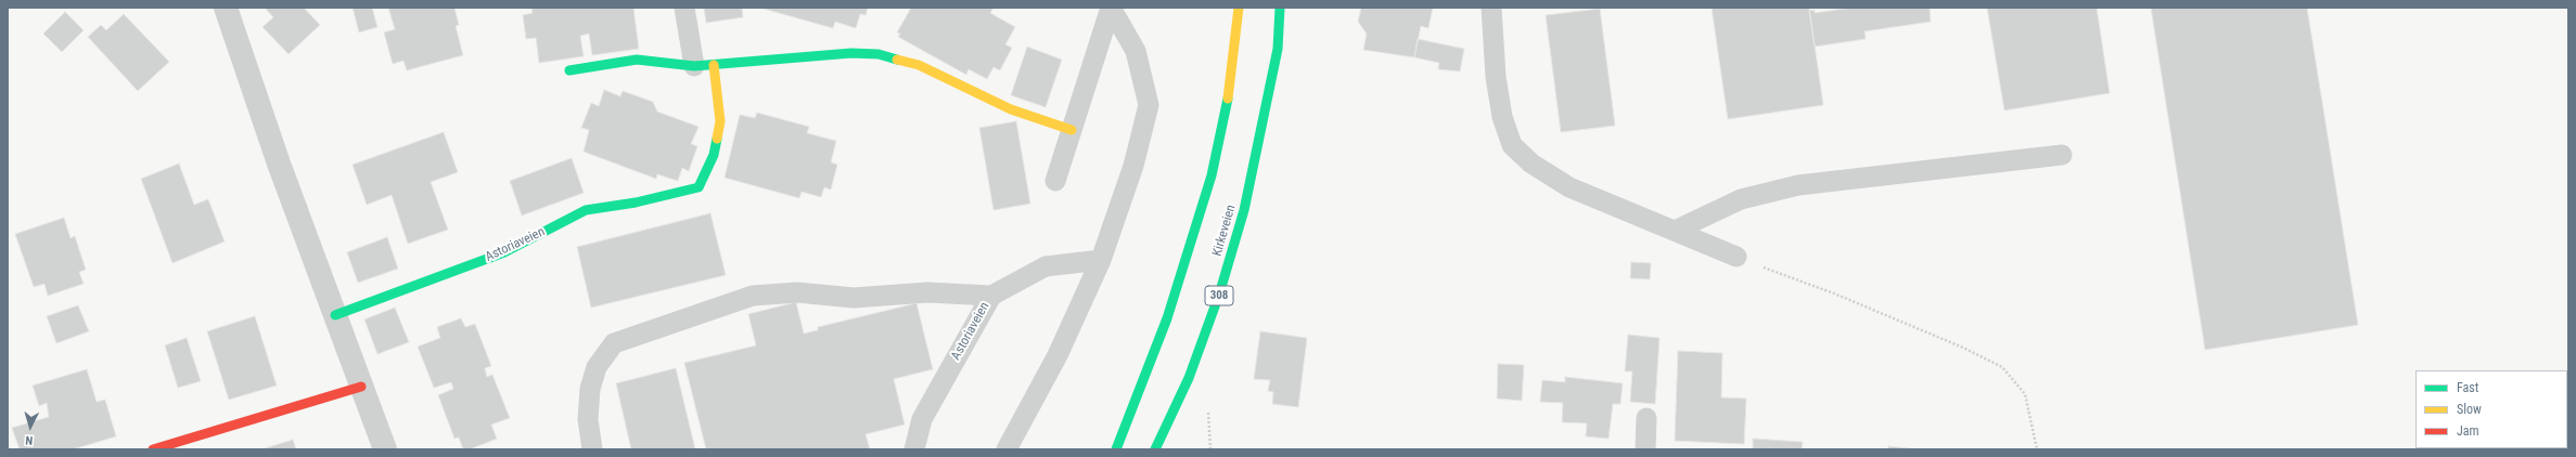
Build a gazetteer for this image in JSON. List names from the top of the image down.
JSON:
{
  "streets": {
    "street": ["Kirkeveien", "Astoriaveien", "308"]
  },
  "legend": ["Fast", "Slow", "Jam"],
  "north": "bottom"
}
